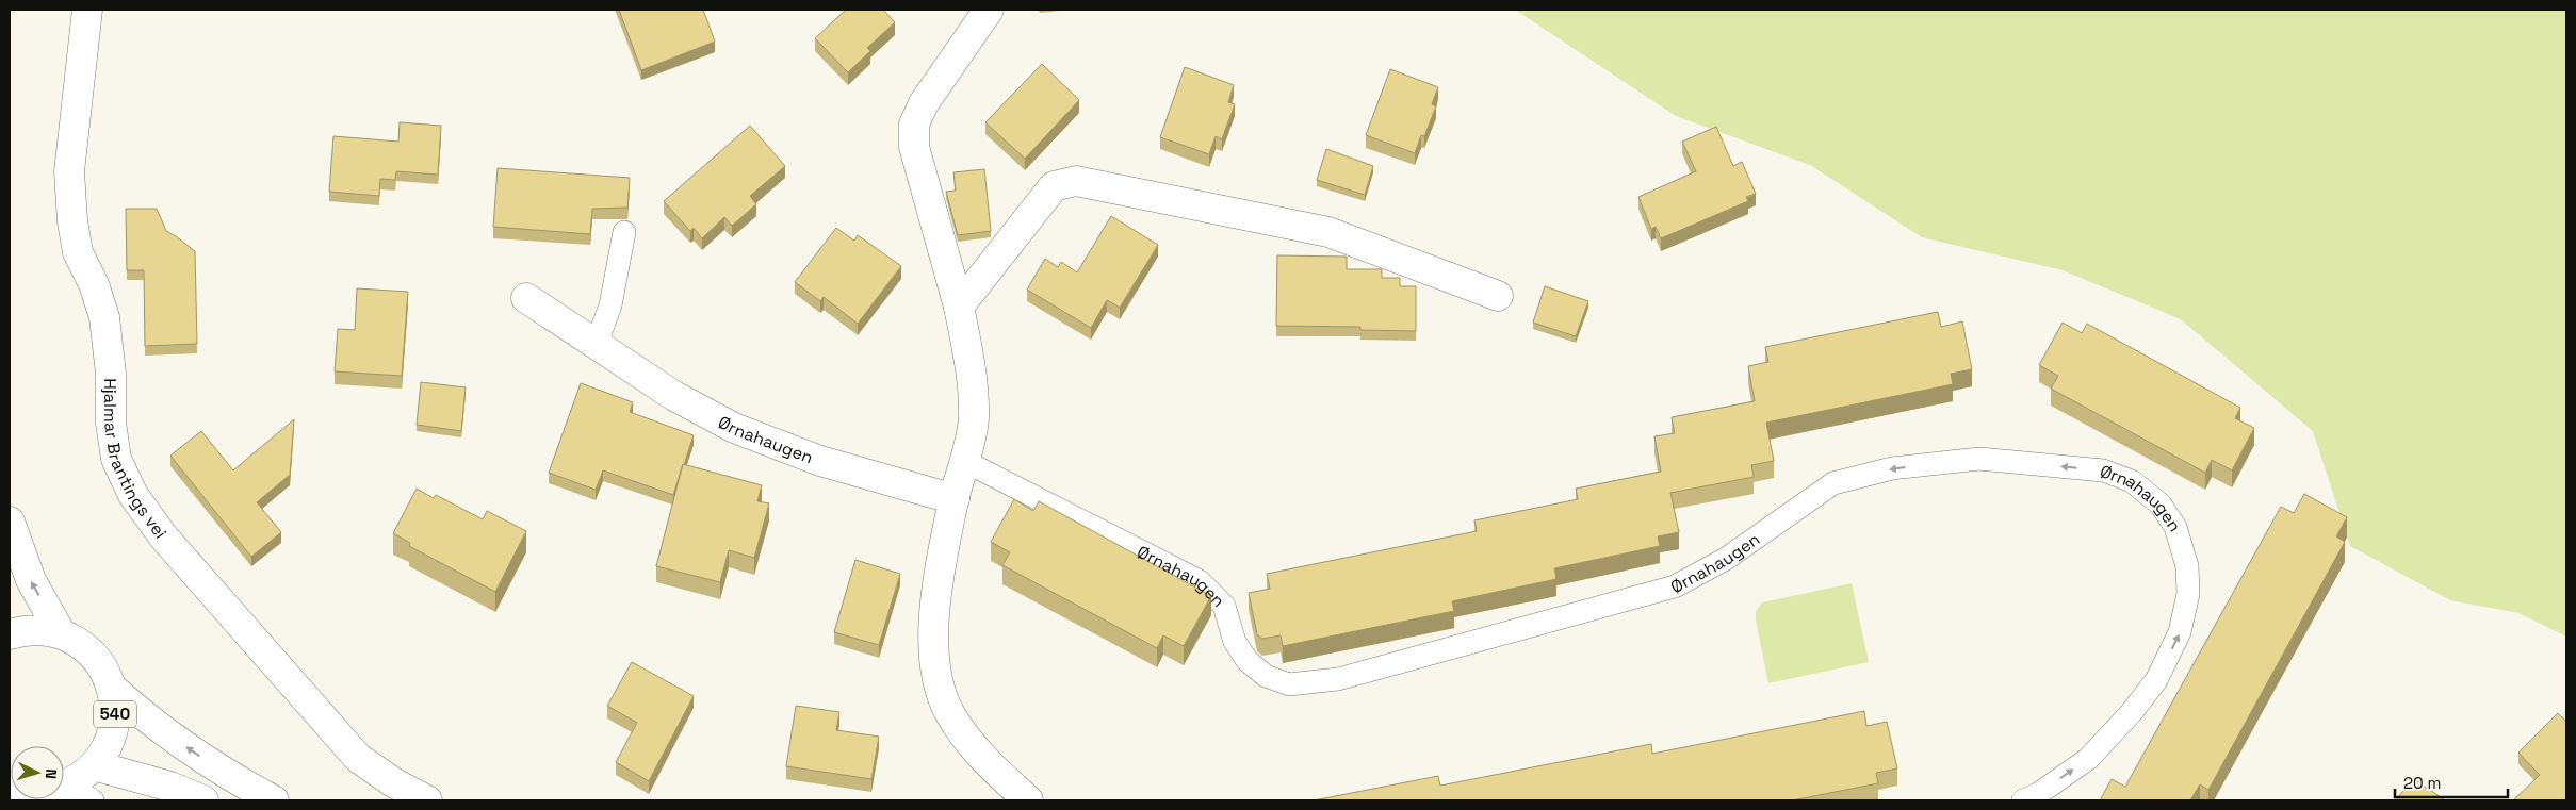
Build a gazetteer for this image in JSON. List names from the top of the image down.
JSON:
{
  "streets": {
    "street": ["Ørnahaugen", "Hjalmar Brantings vei", "540"]
  },
  "scale_bar": "20 m",
  "north": "right"
}
